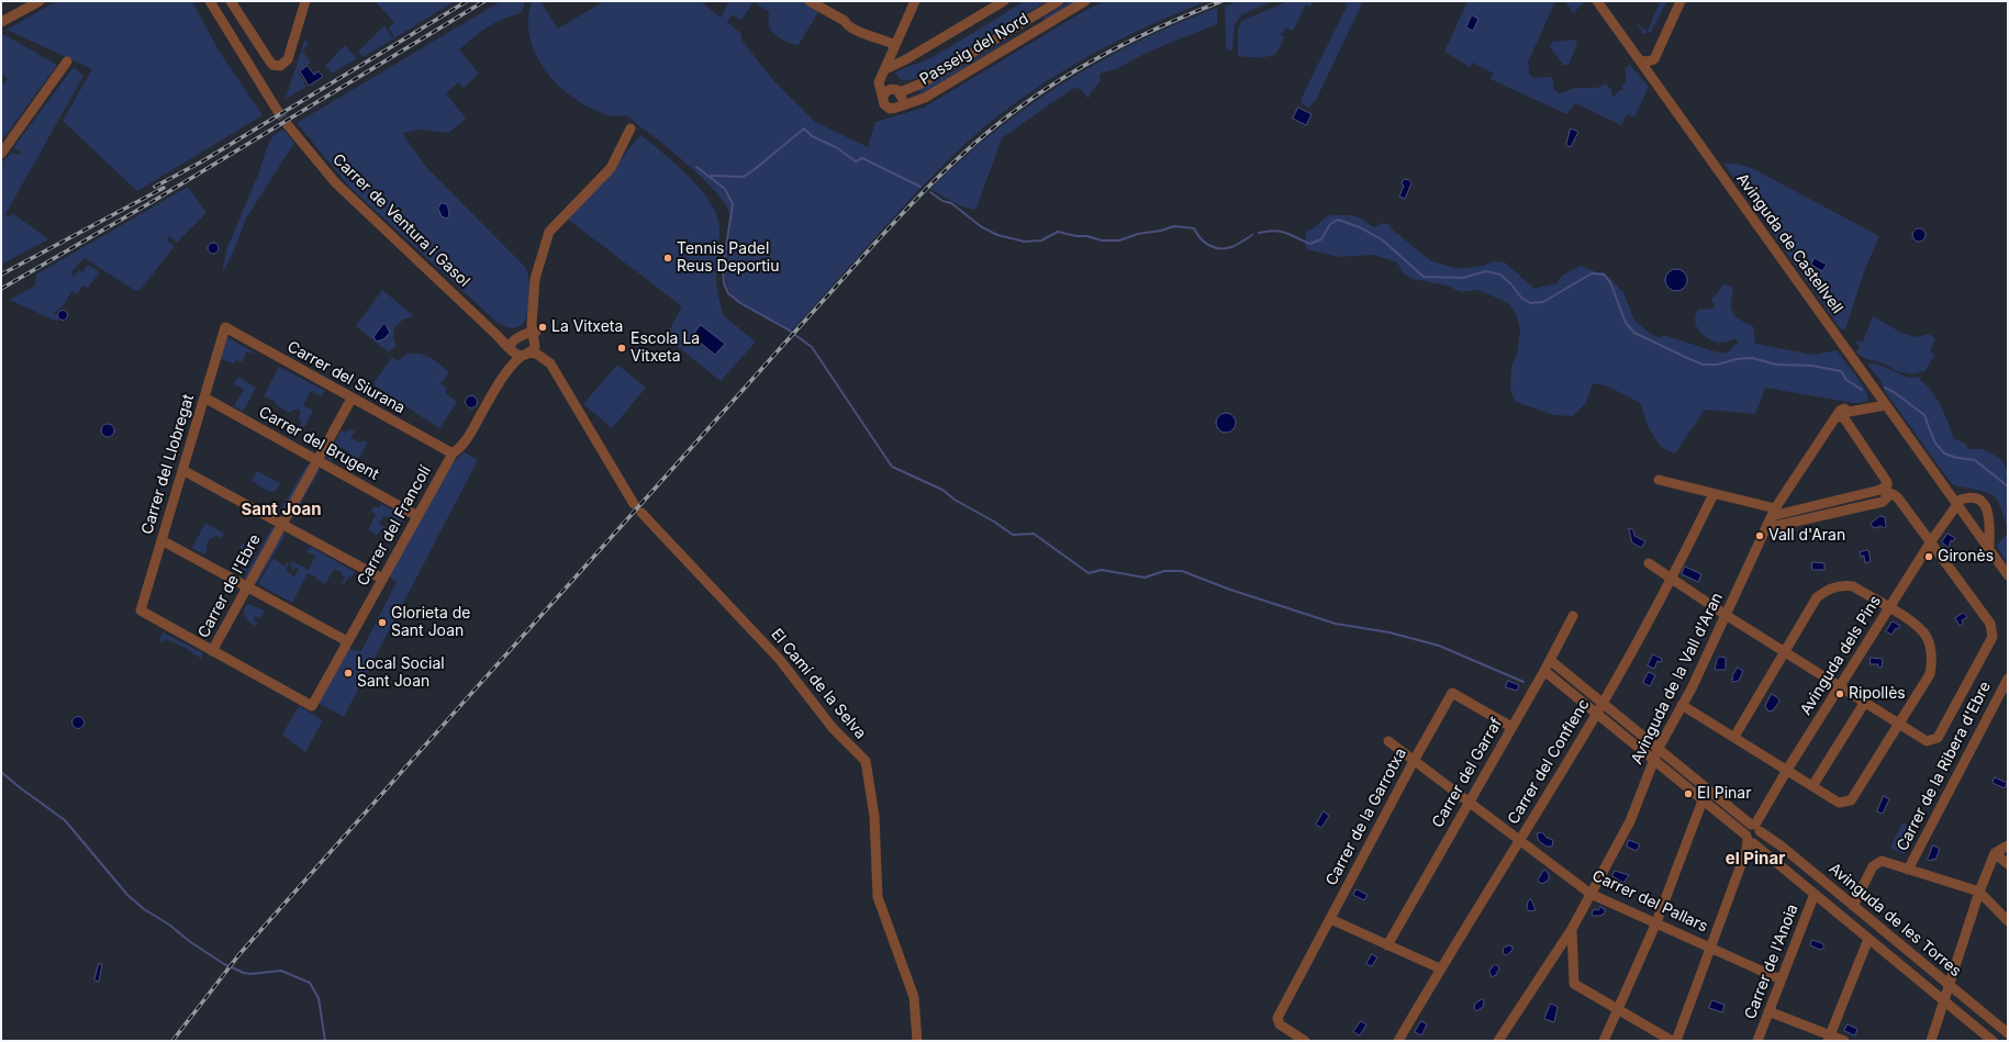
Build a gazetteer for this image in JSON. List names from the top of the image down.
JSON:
{
  "streets": {
    "street": [
      "Passeig del Nord",
      "Carrer de Ventura i Gasol",
      "Avinguda de Castellvell",
      "Carrer del Siurana",
      "Carrer del Brugent",
      "Carrer del Llobregat",
      "Carrer del Francolí",
      "Carrer de l'Ebre",
      "Avinguda dels Pins",
      "Avinguda de la Vall d'Aran",
      "El Camí de la Selva",
      "Carrer del Conflenc",
      "Carrer de la Ribera d'Ebre",
      "Carrer del Garraf",
      "Carrer de la Garrotxa",
      "Carrer del Pallars",
      "Avinguda de les Torres",
      "Carrer de l'Anoia"
    ]
  },
  "crossings": [
    ["Carrer de Ventura i Gasol", "Carrer del Francolí"],
    ["Avinguda de Castellvell", "Avinguda dels Pins"],
    ["Carrer del Siurana", "Carrer del Llobregat"],
    ["Carrer del Siurana", "Carrer del Francolí"],
    ["Carrer del Siurana", "Carrer de l'Ebre"],
    ["Carrer del Brugent", "Carrer del Llobregat"],
    ["Carrer del Brugent", "Carrer del Francolí"],
    ["Carrer del Brugent", "Carrer de l'Ebre"],
    ["Carrer del Llobregat", "Carrer del Francolí"],
    ["Carrer del Llobregat", "Carrer de l'Ebre"],
    ["Carrer del Francolí", "Carrer de l'Ebre"],
    ["Avinguda dels Pins", "Avinguda de les Torres"],
    ["Avinguda de la Vall d'Aran", "Carrer del Pallars"],
    ["Avinguda de la Vall d'Aran", "Avinguda de les Torres"],
    ["Carrer del Conflenc", "Carrer del Pallars"],
    ["Carrer del Conflenc", "Avinguda de les Torres"],
    ["Carrer del Garraf", "Carrer de la Garrotxa"],
    ["Carrer del Garraf", "Carrer del Pallars"],
    ["Carrer del Garraf", "Avinguda de les Torres"],
    ["Carrer de la Garrotxa", "Carrer del Pallars"],
    ["Carrer del Pallars", "Carrer de l'Anoia"],
    ["Avinguda de les Torres", "Carrer de l'Anoia"]
  ],
  "districts": ["Sant Joan", "el Pinar"],
  "places": [
    "Tennis Padel Reus Deportiu",
    "La Vitxeta",
    "Escola La Vitxeta",
    "Vall d'Aran",
    "Gironès",
    "Glorieta de Sant Joan",
    "Local Social Sant Joan",
    "Ripollès",
    "El Pinar"
  ]
}
